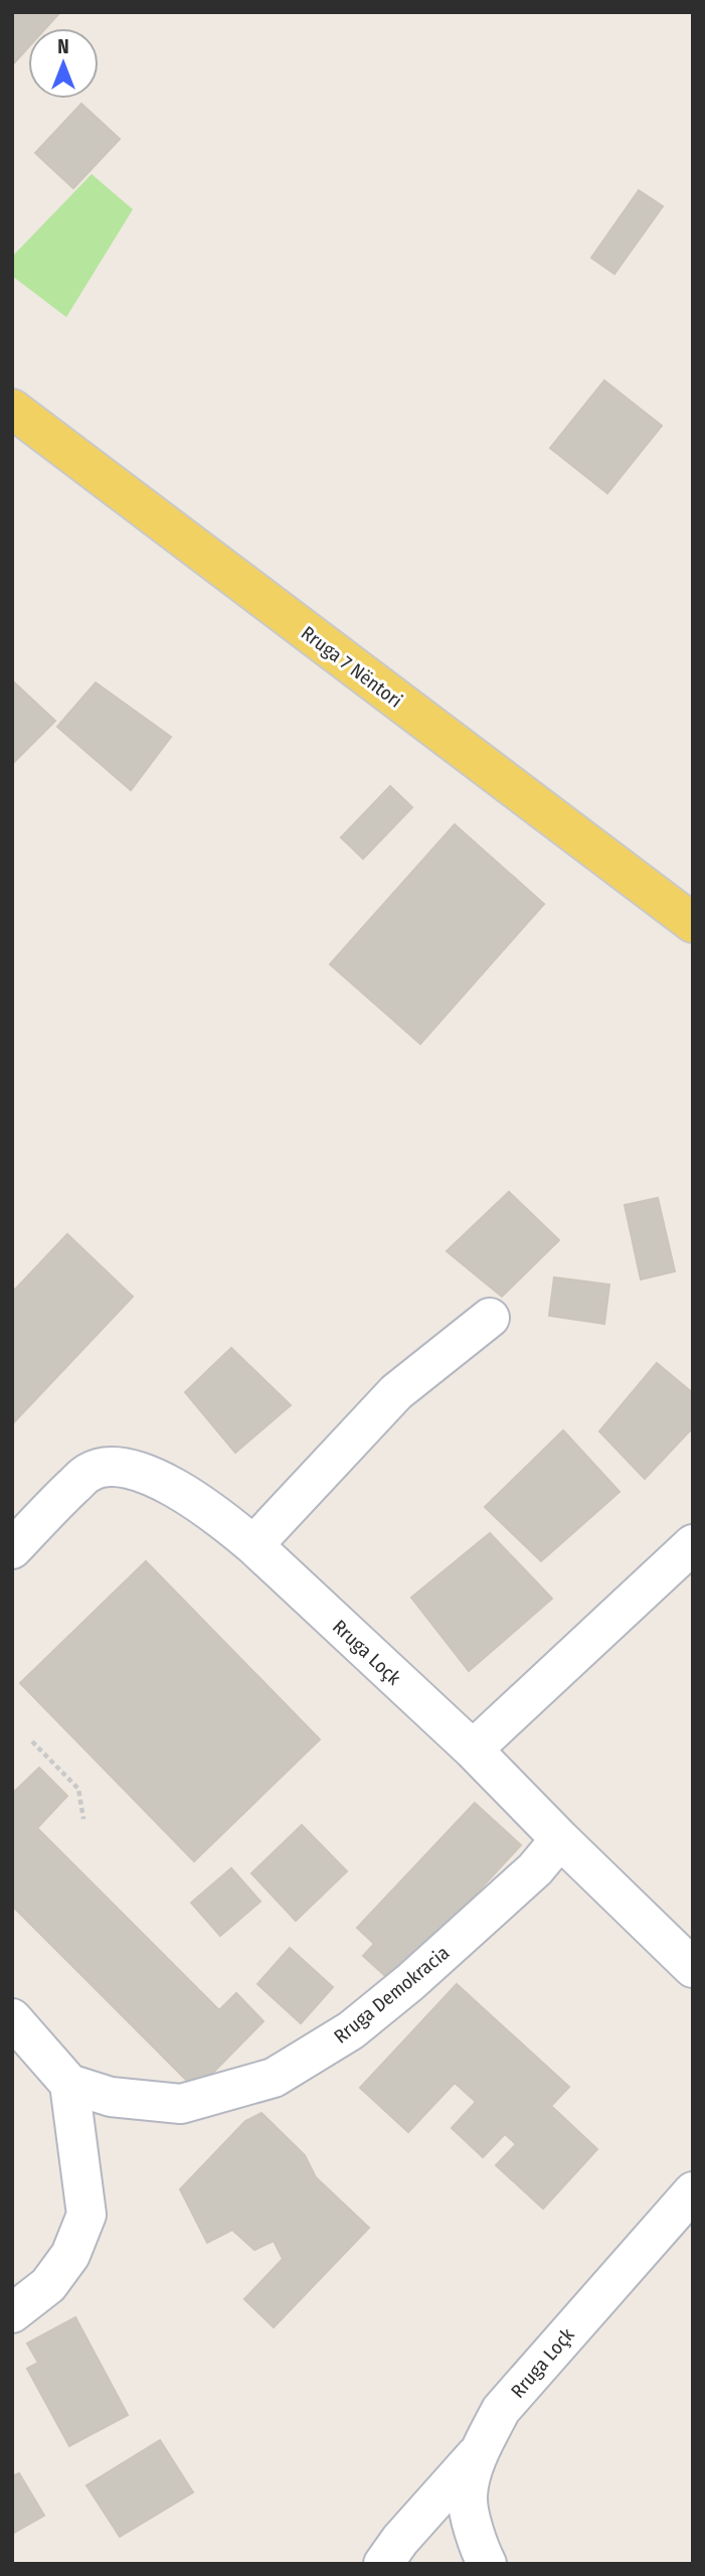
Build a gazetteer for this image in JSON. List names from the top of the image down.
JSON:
{
  "streets": {
    "main road": ["Rruga 7 Nëntori"],
    "street": ["Rruga Loçk", "Rruga Demokracia"]
  },
  "crossings": [
    ["Rruga Loçk", "Rruga Demokracia"]
  ],
  "north": "top"
}
